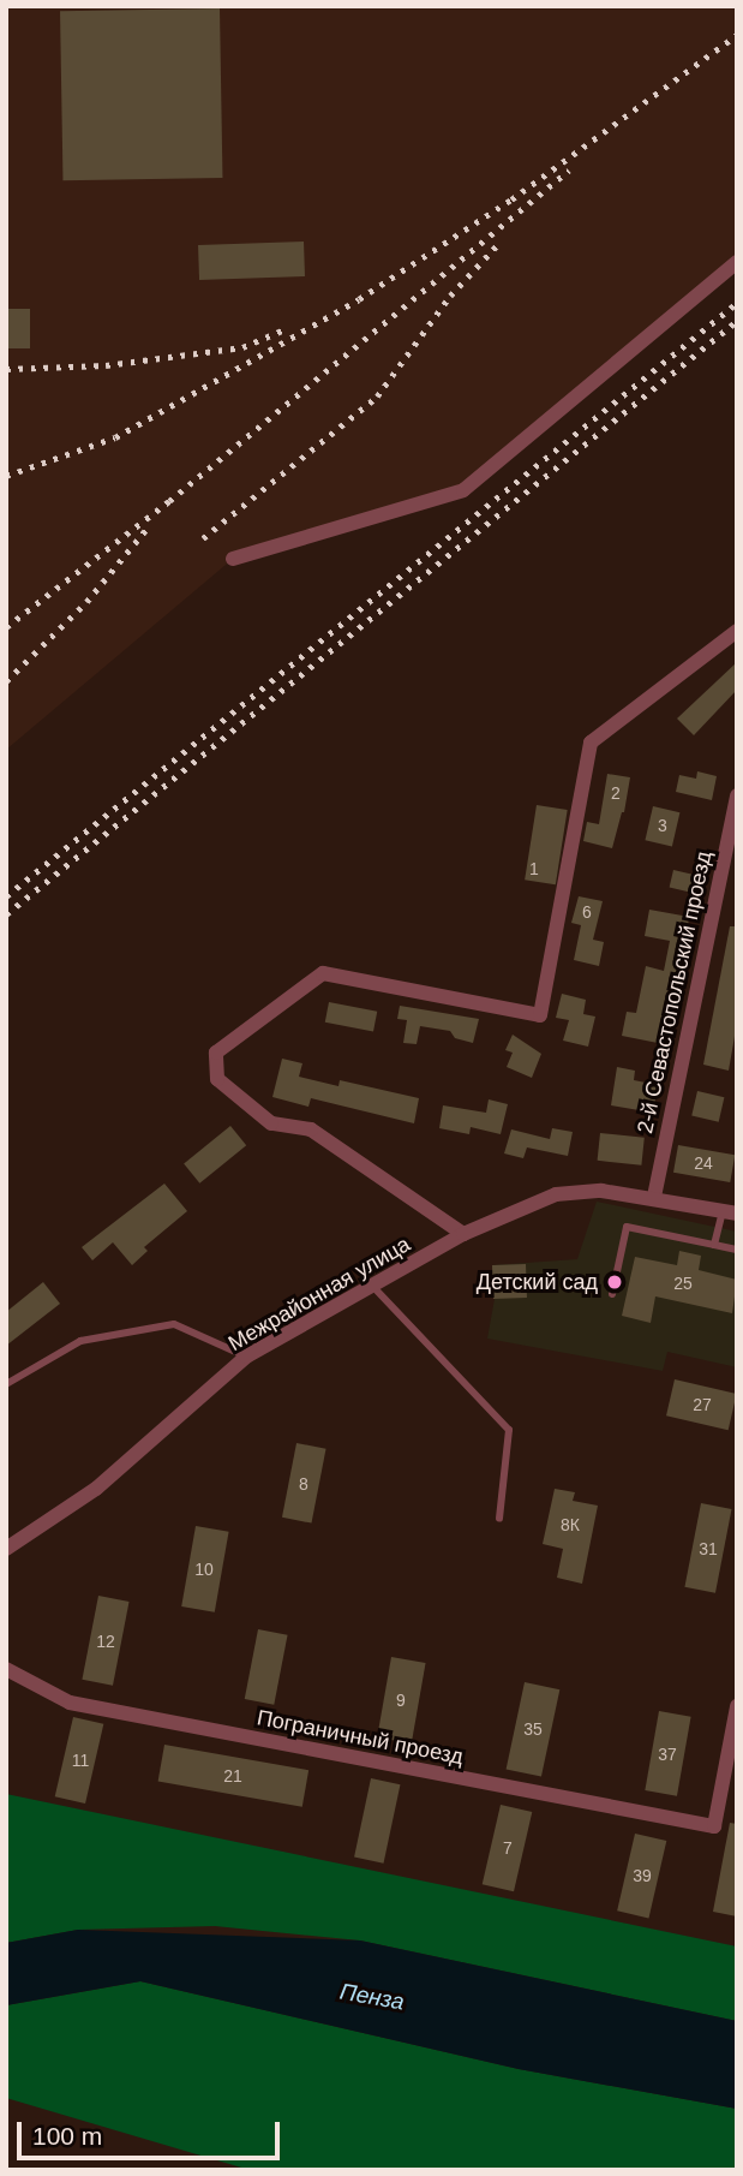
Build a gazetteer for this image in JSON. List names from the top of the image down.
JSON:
{
  "streets": {
    "street": ["2-й Севастопольский проезд", "Межрайонная улица", "Пограничный проезд"]
  },
  "crossings": [
    ["2-й Севастопольский проезд", "Межрайонная улица"]
  ],
  "water": ["Пенза"],
  "places": ["Детский сад"],
  "house_numbers": [
    "2",
    "3",
    "1",
    "6",
    "24",
    "25",
    "27",
    "8",
    "8К",
    "31",
    "10",
    "12",
    "9",
    "35",
    "37",
    "11",
    "21",
    "7",
    "39"
  ],
  "scale_bar": "100 m"
}
